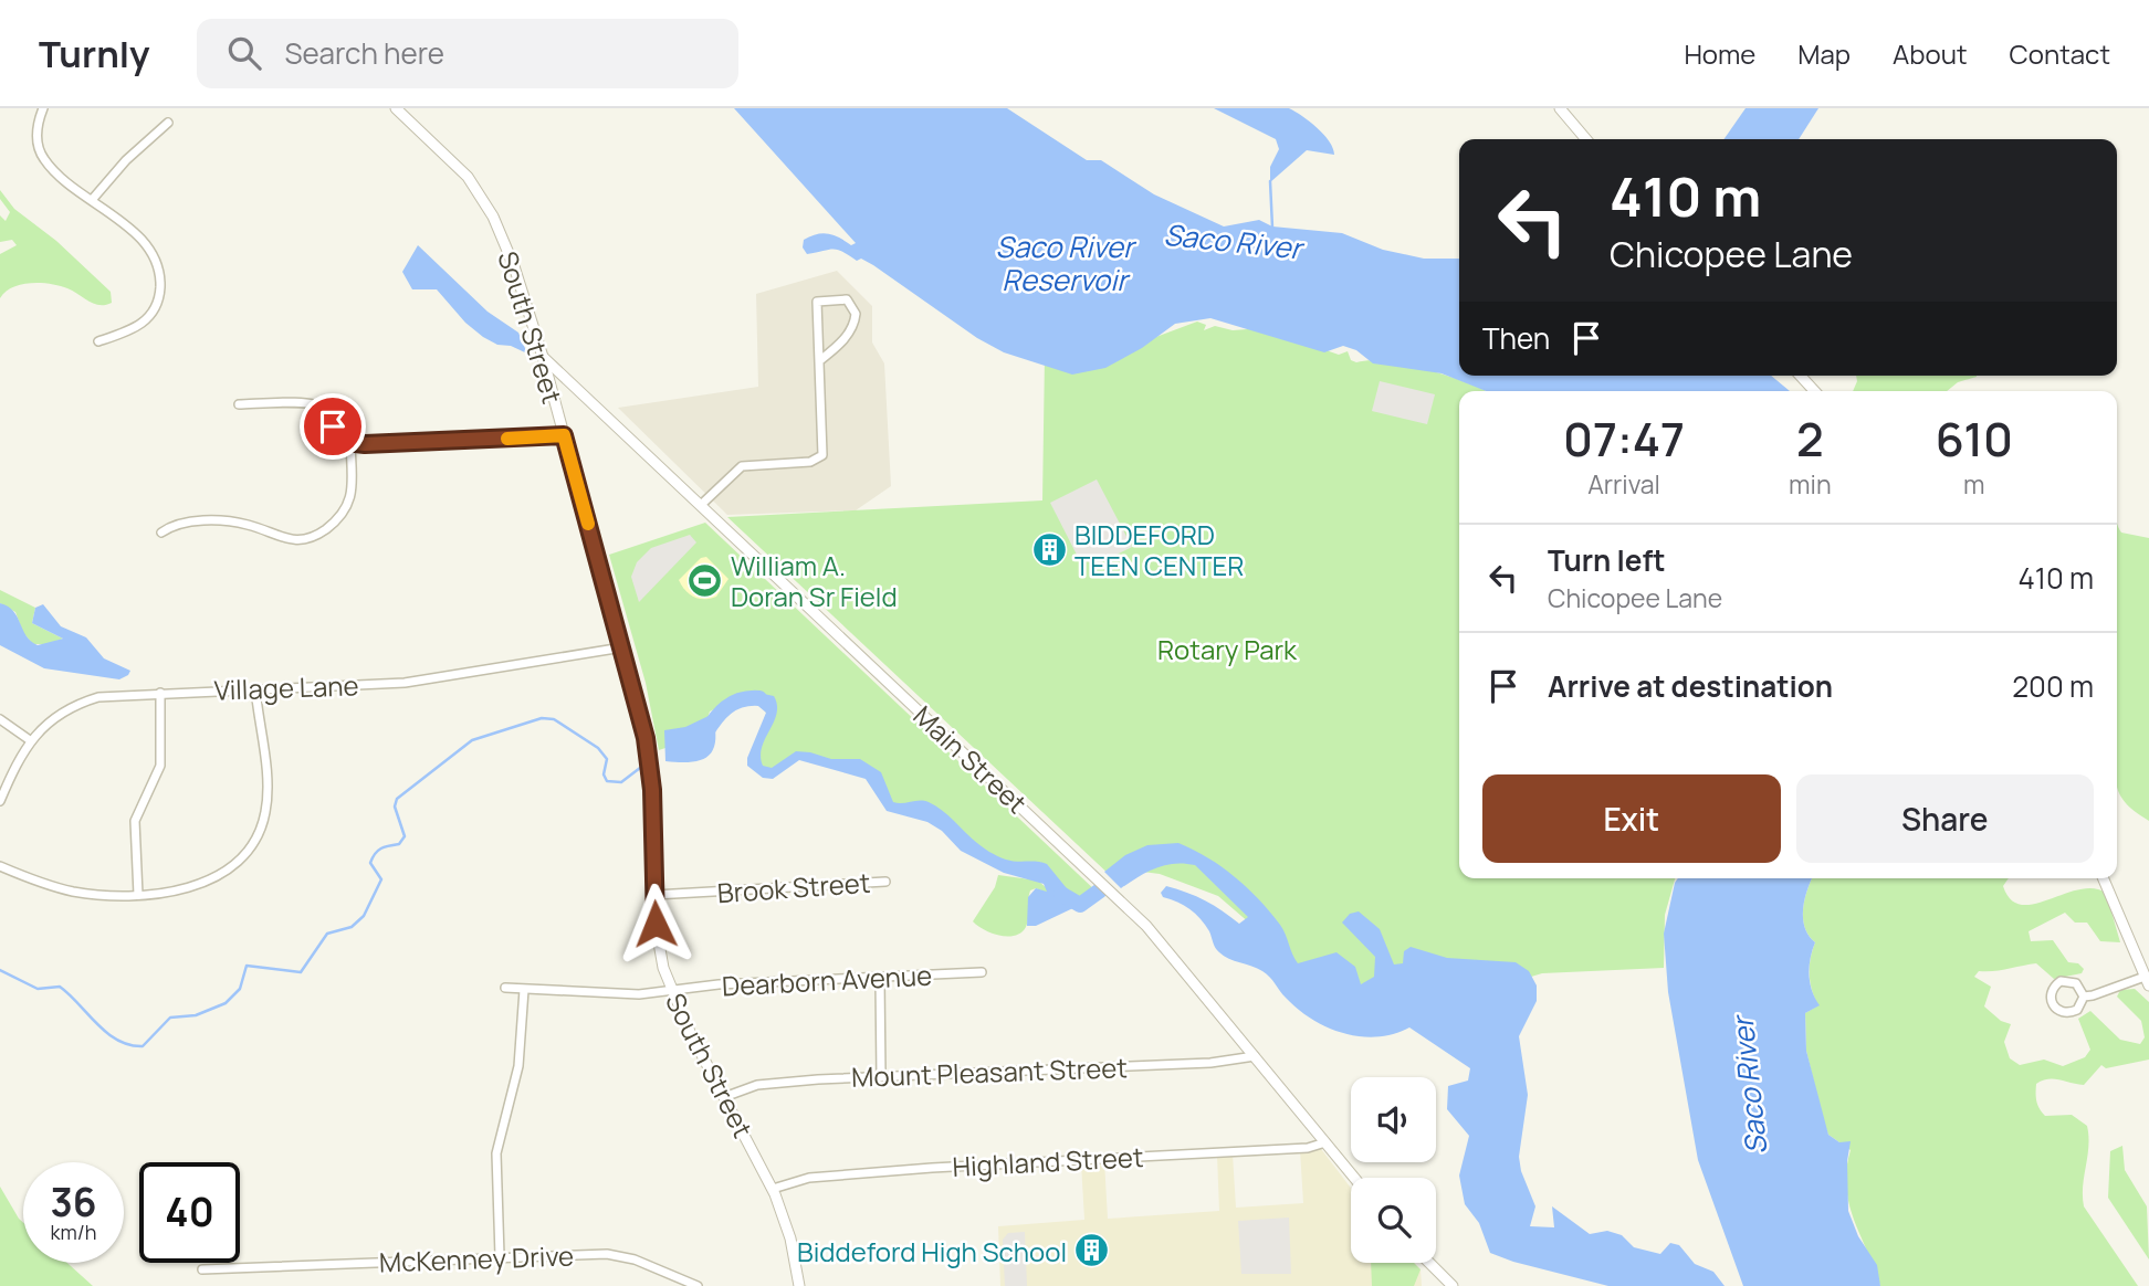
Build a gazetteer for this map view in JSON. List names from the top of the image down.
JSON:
{
  "streets": {
    "street": [
      "South Street",
      "Village Lane",
      "Main Street",
      "Brook Street",
      "Dearborn Avenue",
      "Mount Pleasant Street",
      "Highland Street",
      "McKenney Drive"
    ]
  },
  "crossings": [
    ["South Street", "Village Lane"],
    ["South Street", "Main Street"],
    ["South Street", "Brook Street"],
    ["South Street", "Dearborn Avenue"],
    ["South Street", "Mount Pleasant Street"],
    ["South Street", "Highland Street"],
    ["Main Street", "Mount Pleasant Street"],
    ["Main Street", "Highland Street"]
  ],
  "water": ["Saco River", "Saco River Reservoir"],
  "parks": ["Rotary Park"],
  "places": {
    "building": ["BIDDEFORD TEEN CENTER", "Biddeford High School"],
    "sports": ["William A. Doran Sr Field"]
  },
  "page": {
    "header": "Turnly",
    "search": "Search here",
    "nav": [
      "Home",
      "Map",
      "About",
      "Contact"
    ],
    "turn": ["410 m", "Chicopee Lane"],
    "then": "Then",
    "eta": [
      "07:47",
      "Arrival",
      "2",
      "min",
      "610",
      "m"
    ],
    "list": [
      {
        "name": "Turn left",
        "note": "Chicopee Lane",
        "value": "410 m"
      },
      {
        "name": "Arrive at destination",
        "value": "200 m"
      }
    ],
    "buttons": ["Exit", "Share"],
    "speed": "36 km/h",
    "limit": "40"
  }
}
